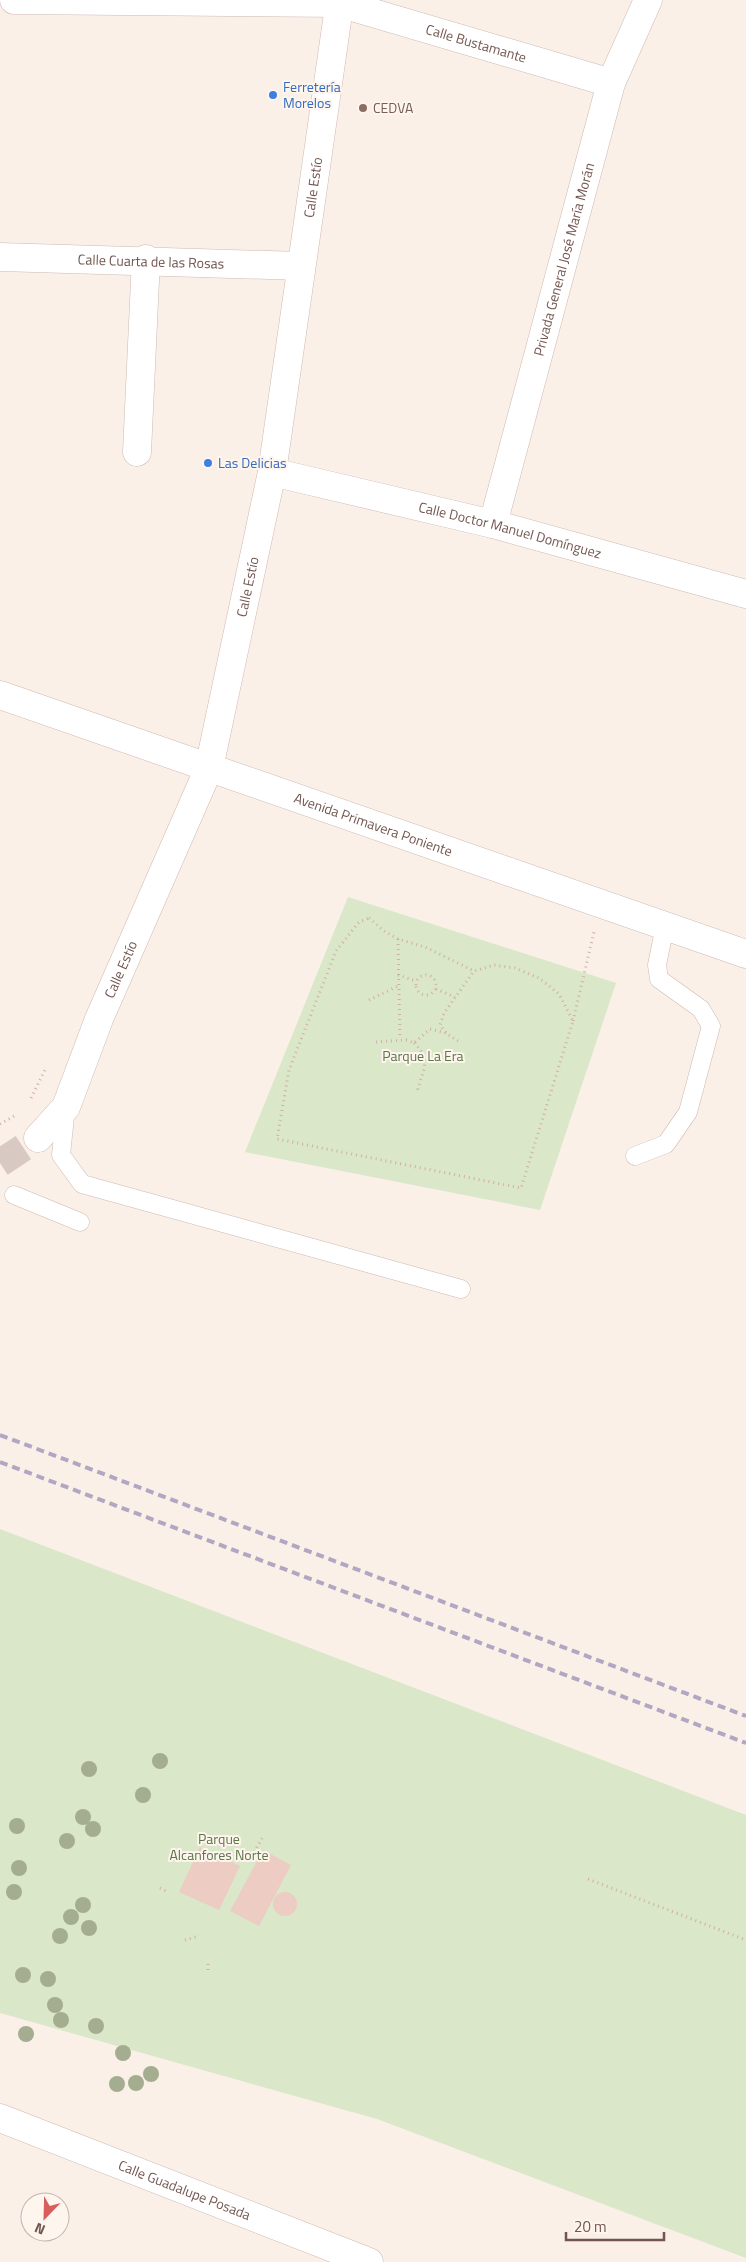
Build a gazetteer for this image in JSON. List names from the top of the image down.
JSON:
{
  "streets": {
    "street": [
      "Calle Bustamante",
      "Calle Estío",
      "Calle Cuarta de las Rosas",
      "Privada General José María Morán",
      "Calle Doctor Manuel Domínguez",
      "Avenida Primavera Poniente",
      "Calle Guadalupe Posada"
    ]
  },
  "crossings": [
    ["Calle Bustamante", "Calle Estío"],
    ["Calle Bustamante", "Privada General José María Morán"],
    ["Calle Estío", "Calle Cuarta de las Rosas"],
    ["Calle Estío", "Calle Doctor Manuel Domínguez"],
    ["Calle Estío", "Avenida Primavera Poniente"],
    ["Privada General José María Morán", "Calle Doctor Manuel Domínguez"]
  ],
  "parks": ["Parque La Era", "Parque Alcanfores Norte"],
  "places": ["Ferretería Morelos", "CEDVA", "Las Delicias"],
  "scale_bar": "20 m",
  "north": "bottom left"
}
